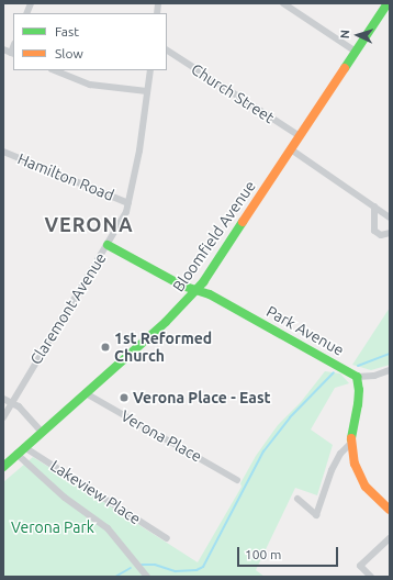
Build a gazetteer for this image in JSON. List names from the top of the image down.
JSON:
{
  "streets": {
    "main road": ["Bloomfield Avenue", "Park Avenue"],
    "street": [
      "Church Street",
      "Hamilton Road",
      "Claremont Avenue",
      "Verona Place",
      "Lakeview Place"
    ]
  },
  "crossings": [
    ["Church Street", "Bloomfield Avenue"],
    ["Hamilton Road", "Claremont Avenue"],
    ["Bloomfield Avenue", "Park Avenue"],
    ["Bloomfield Avenue", "Verona Place"],
    ["Bloomfield Avenue", "Lakeview Place"],
    ["Claremont Avenue", "Park Avenue"]
  ],
  "districts": ["VERONA"],
  "parks": ["Verona Park"],
  "places": ["1st Reformed Church", "Verona Place - East"],
  "legend": ["Fast", "Slow"],
  "scale_bar": "100 m",
  "north": "left"
}
